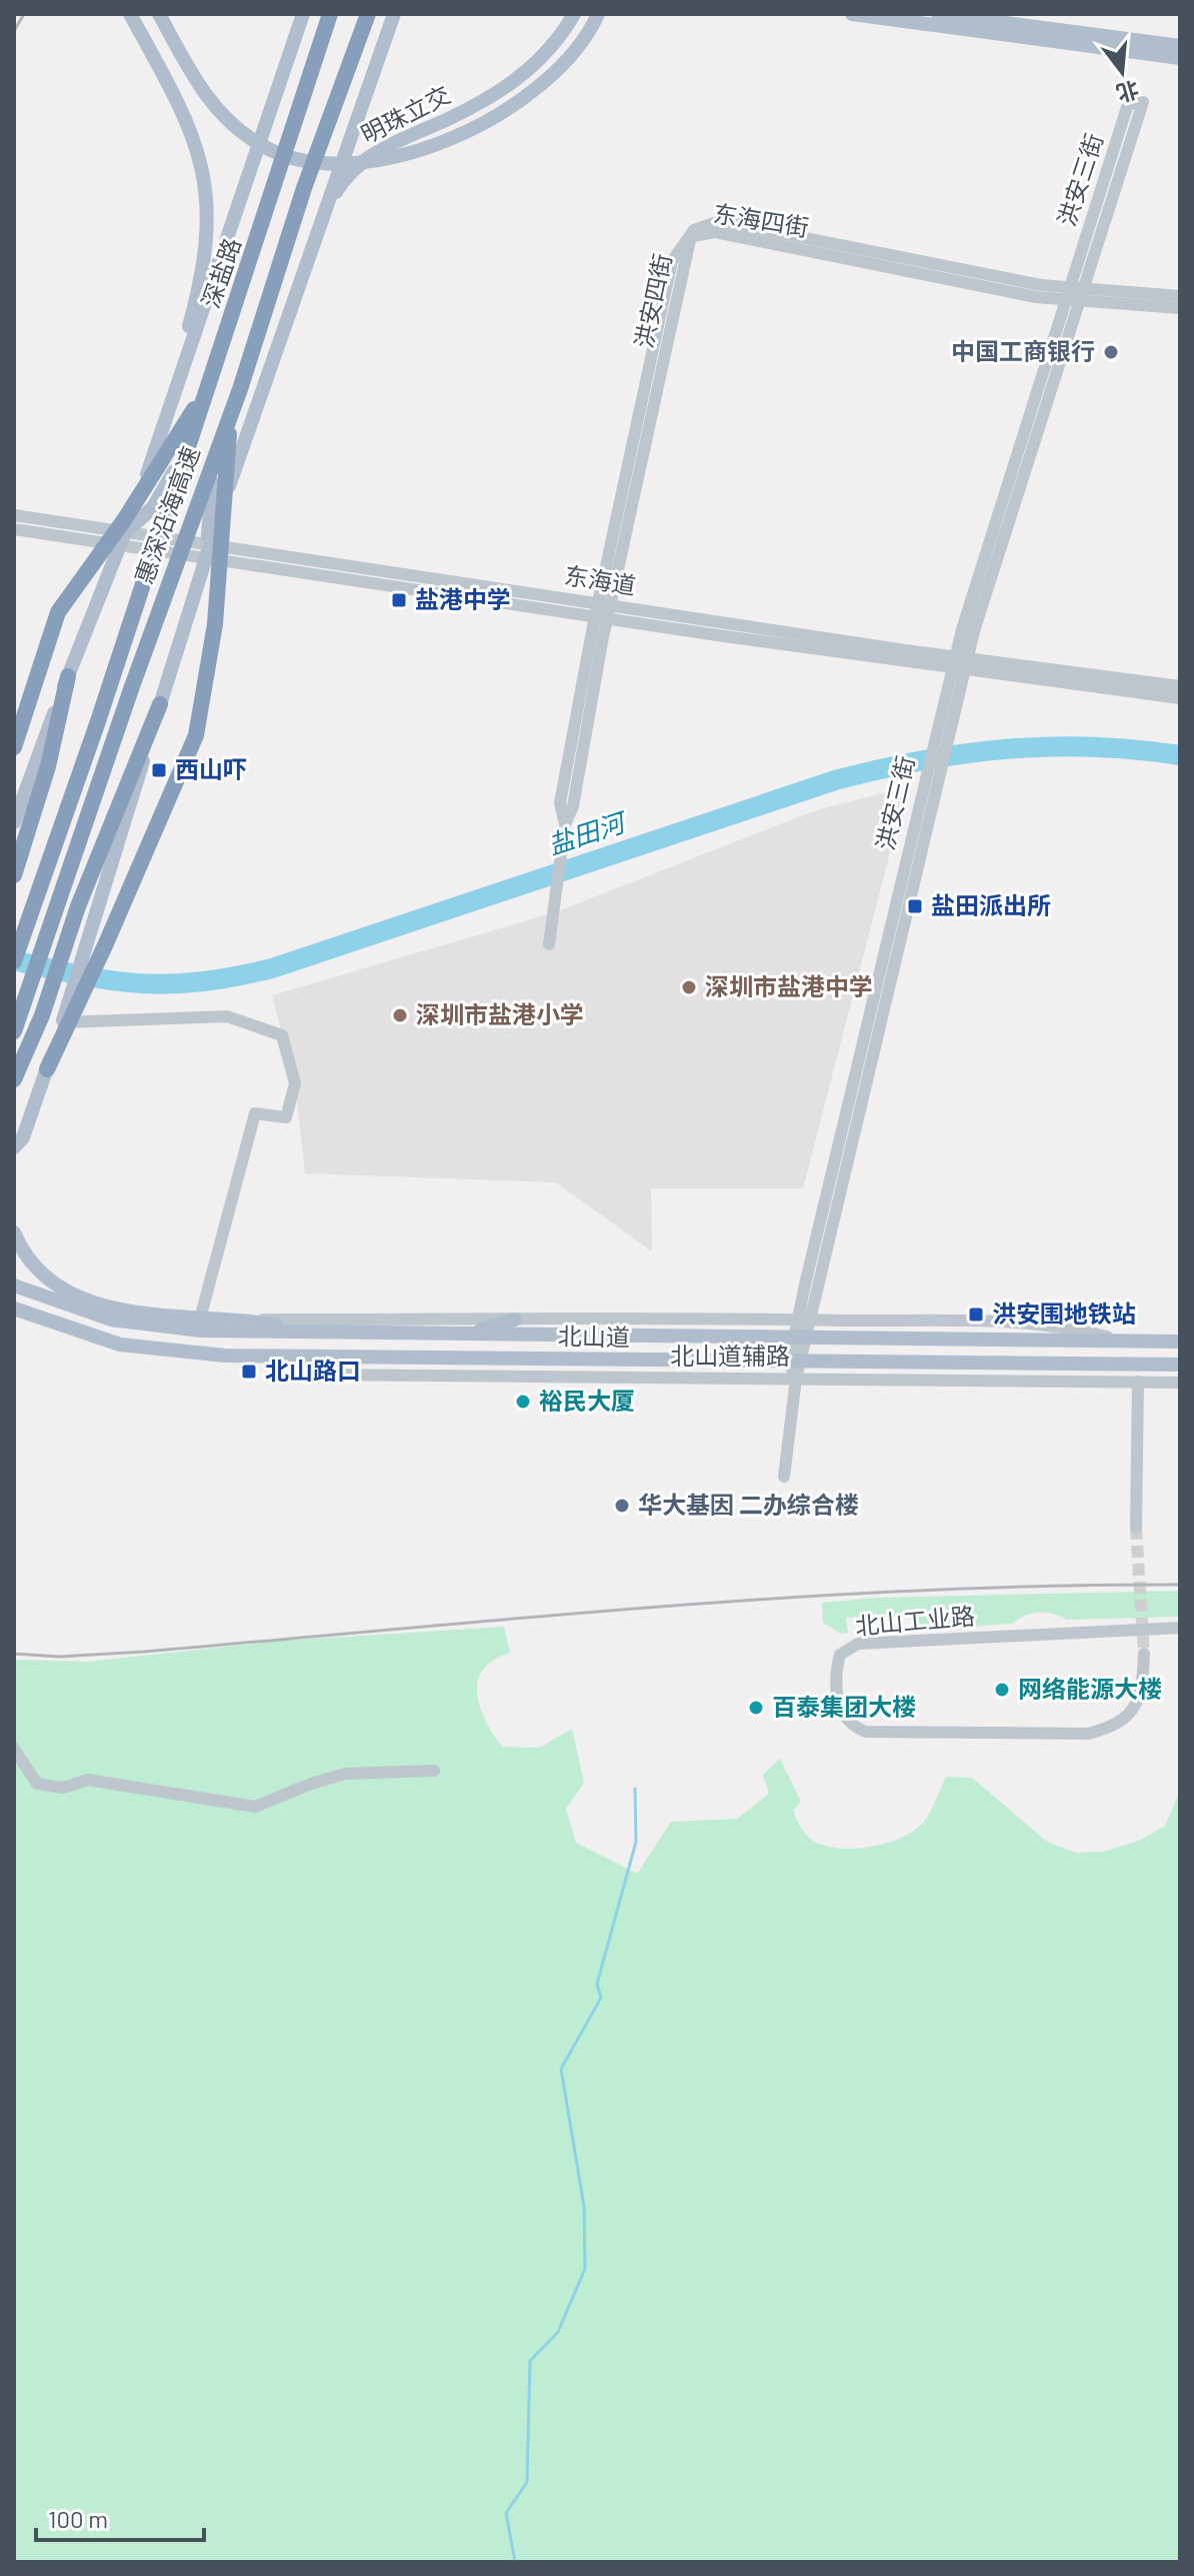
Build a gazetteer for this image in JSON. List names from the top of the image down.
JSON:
{
  "streets": {
    "highway": ["惠深沿海高速"],
    "main road": ["明珠立交", "深盐路", "北山道"],
    "street": [
      "洪安三街",
      "东海四街",
      "洪安四街",
      "东海道",
      "北山道辅路",
      "北山工业路"
    ]
  },
  "crossings": [
    ["明珠立交", "深盐路"],
    ["洪安三街", "东海四街"],
    ["洪安三街", "东海道"],
    ["洪安三街", "北山道"],
    ["洪安三街", "北山道辅路"],
    ["东海四街", "洪安四街"],
    ["深盐路", "惠深沿海高速"],
    ["深盐路", "东海道"],
    ["洪安四街", "东海道"],
    ["北山道", "北山道辅路"]
  ],
  "water": ["盐田河"],
  "places": {
    "other": [
      "中国工商银行",
      "深圳市盐港中学",
      "深圳市盐港小学",
      "裕民大厦",
      "华大基因 二办综合楼",
      "网络能源大楼",
      "百泰集团大楼"
    ],
    "transit": [
      "盐港中学",
      "西山吓",
      "盐田派出所",
      "洪安围地铁站",
      "北山路口"
    ]
  },
  "scale_bar": "100 m",
  "north": "bottom"
}
